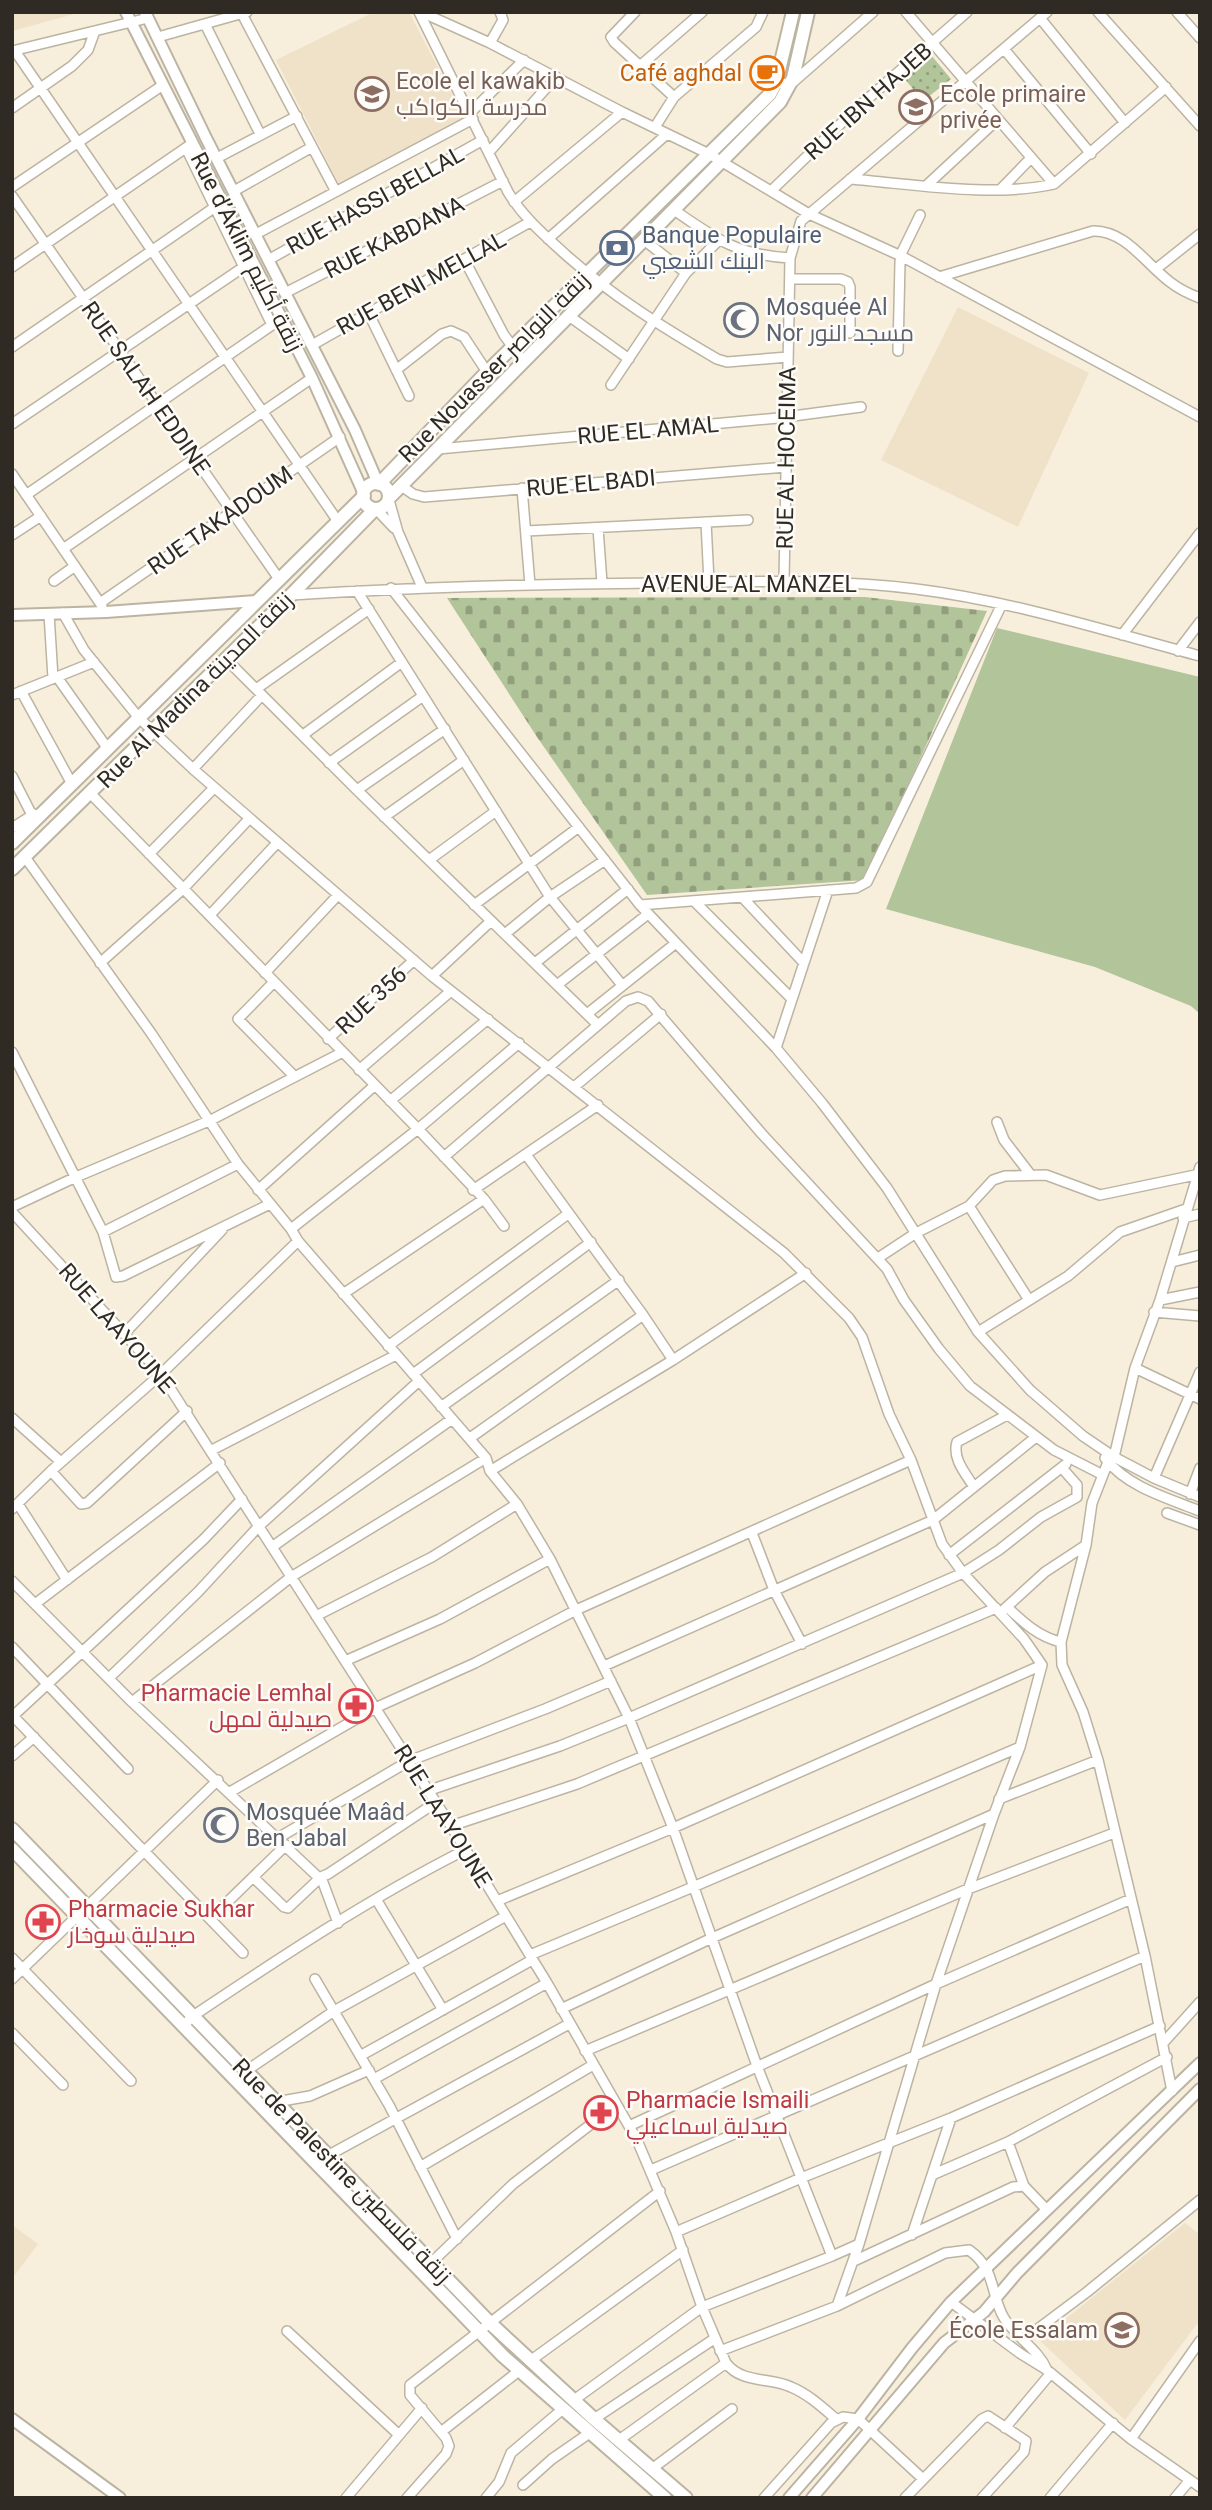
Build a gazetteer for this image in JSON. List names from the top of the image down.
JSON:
{
  "streets": {
    "main road": ["Rue Nouasser زنقة النواصر", "Rue Al Madina زنقة المدينة", "Rue de Palestine زنقة فلسطين"],
    "street": [
      "RUE IBN HAJEB",
      "RUE HASSI BELLAL",
      "RUE KABDANA",
      "Rue d’Aklim زنقة أكليم",
      "RUE BENI MELLAL",
      "RUE SALAH EDDINE",
      "RUE EL AMAL",
      "RUE AL HOCEIMA",
      "RUE EL BADI",
      "RUE TAKADOUM",
      "AVENUE AL MANZEL",
      "RUE 356",
      "RUE LAAYOUNE"
    ]
  },
  "crossings": [
    ["RUE HASSI BELLAL", "Rue d’Aklim زنقة أكليم"],
    ["RUE KABDANA", "Rue d’Aklim زنقة أكليم"],
    ["Rue d’Aklim زنقة أكليم", "RUE BENI MELLAL"],
    ["Rue d’Aklim زنقة أكليم", "Rue Nouasser زنقة النواصر"],
    ["Rue d’Aklim زنقة أكليم", "RUE TAKADOUM"],
    ["Rue d’Aklim زنقة أكليم", "Rue Al Madina زنقة المدينة"],
    ["Rue Nouasser زنقة النواصر", "RUE EL AMAL"],
    ["Rue Nouasser زنقة النواصر", "RUE EL BADI"],
    ["Rue Nouasser زنقة النواصر", "Rue Al Madina زنقة المدينة"],
    ["RUE SALAH EDDINE", "RUE TAKADOUM"],
    ["RUE SALAH EDDINE", "Rue Al Madina زنقة المدينة"],
    ["RUE EL AMAL", "RUE AL HOCEIMA"],
    ["RUE AL HOCEIMA", "RUE EL BADI"],
    ["RUE AL HOCEIMA", "AVENUE AL MANZEL"],
    ["AVENUE AL MANZEL", "Rue Al Madina زنقة المدينة"]
  ],
  "places": {
    "cafe": ["Café aghdal"],
    "school or university": ["Ecole el kawakib مدرسة الكواكب", "Ecole primaire privée", "École Essalam"],
    "bank": ["Banque Populaire البنك الشعبي"],
    "mosque": ["Mosquée Al Nor مسجد النور", "Mosquée Maâd Ben Jabal"],
    "pharmacy": ["Pharmacie Lemhal صيدلية لمهل", "Pharmacie Sukhar صيدلية سوخار", "Pharmacie Ismaili صيدلية اسماعيلي"]
  }
}
